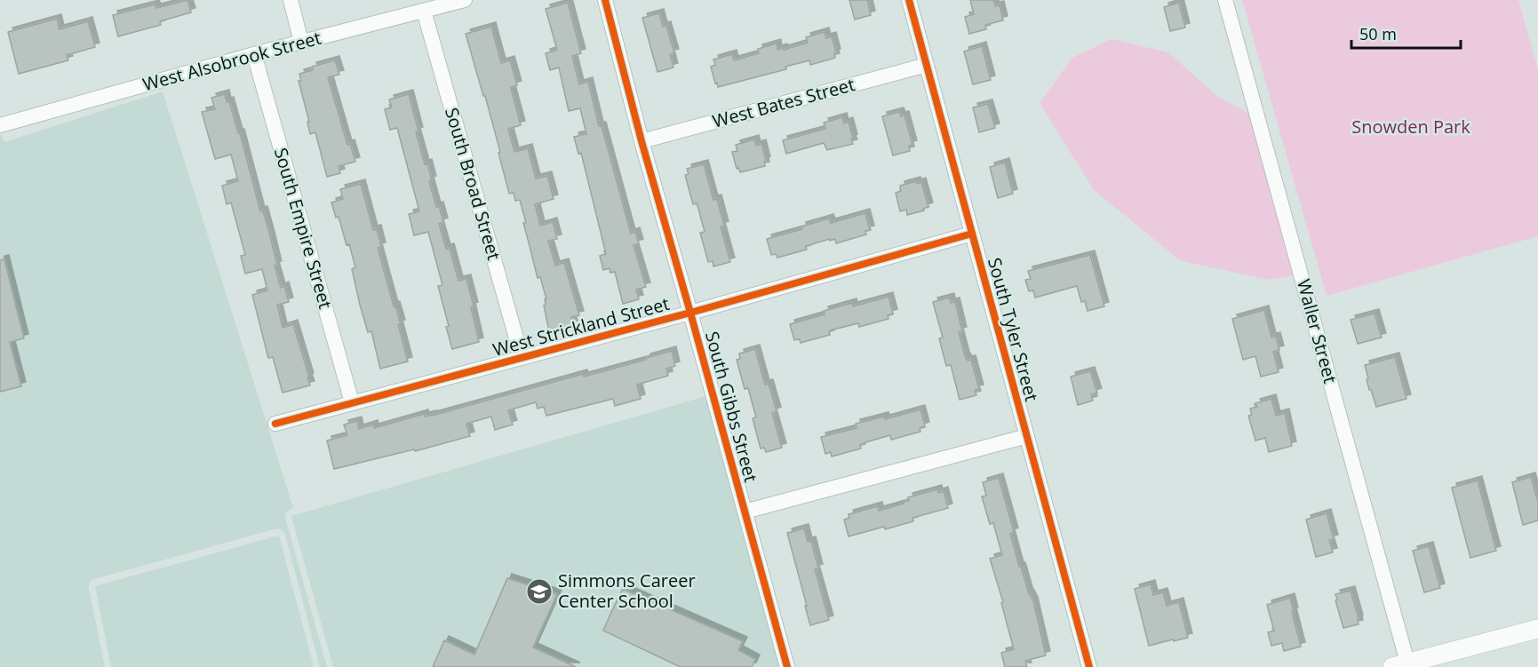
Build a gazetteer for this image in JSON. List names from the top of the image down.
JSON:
{
  "streets": {
    "street": [
      "West Alsobrook Street",
      "West Bates Street",
      "South Broad Street",
      "South Empire Street",
      "West Strickland Street",
      "South Tyler Street",
      "Waller Street",
      "South Gibbs Street"
    ]
  },
  "crossings": [
    ["West Alsobrook Street", "South Broad Street"],
    ["West Alsobrook Street", "South Empire Street"],
    ["West Bates Street", "South Tyler Street"],
    ["West Bates Street", "South Gibbs Street"],
    ["South Broad Street", "West Strickland Street"],
    ["South Empire Street", "West Strickland Street"],
    ["West Strickland Street", "South Tyler Street"],
    ["West Strickland Street", "South Gibbs Street"]
  ],
  "parks": ["Snowden Park"],
  "places": {
    "school or university": ["Simmons Career Center School"]
  },
  "scale_bar": "50 m"
}
